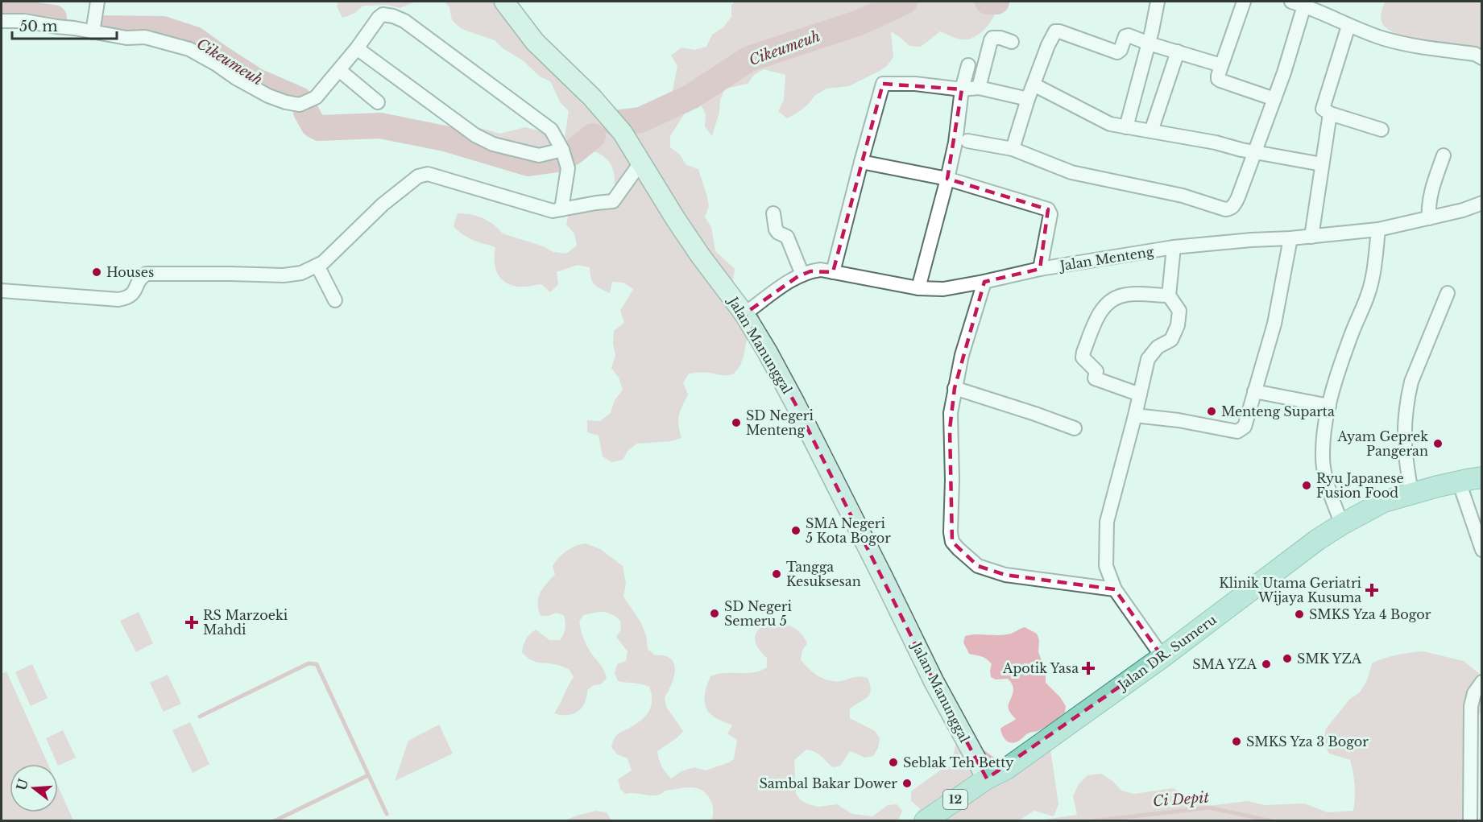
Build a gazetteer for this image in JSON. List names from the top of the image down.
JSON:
{
  "streets": {
    "main road": ["Jalan DR. Sumeru", "12"],
    "street": ["Jalan Menteng", "Jalan Manunggal"]
  },
  "crossings": [
    ["Jalan Menteng", "Jalan Manunggal"],
    ["Jalan Manunggal", "Jalan DR. Sumeru"],
    ["Jalan Manunggal", "12"],
    ["Jalan DR. Sumeru", "12"]
  ],
  "water": ["Cikeumeuh", "Ci Depit"],
  "places": {
    "other": [
      "Houses",
      "Menteng Suparta",
      "SD Negeri Menteng",
      "Ayam Geprek Pangeran",
      "Ryu Japanese Fusion Food",
      "SMA Negeri 5 Kota Bogor",
      "Tangga Kesuksesan",
      "SD Negeri Semeru 5",
      "SMKS Yza 4 Bogor",
      "SMK YZA",
      "SMA YZA",
      "SMKS Yza 3 Bogor",
      "Seblak Teh Betty",
      "Sambal Bakar Dower"
    ],
    "health": ["Klinik Utama Geriatri Wijaya Kusuma", "RS Marzoeki Mahdi", "Apotik Yasa"]
  },
  "scale_bar": "50 m",
  "north": "left"
}
